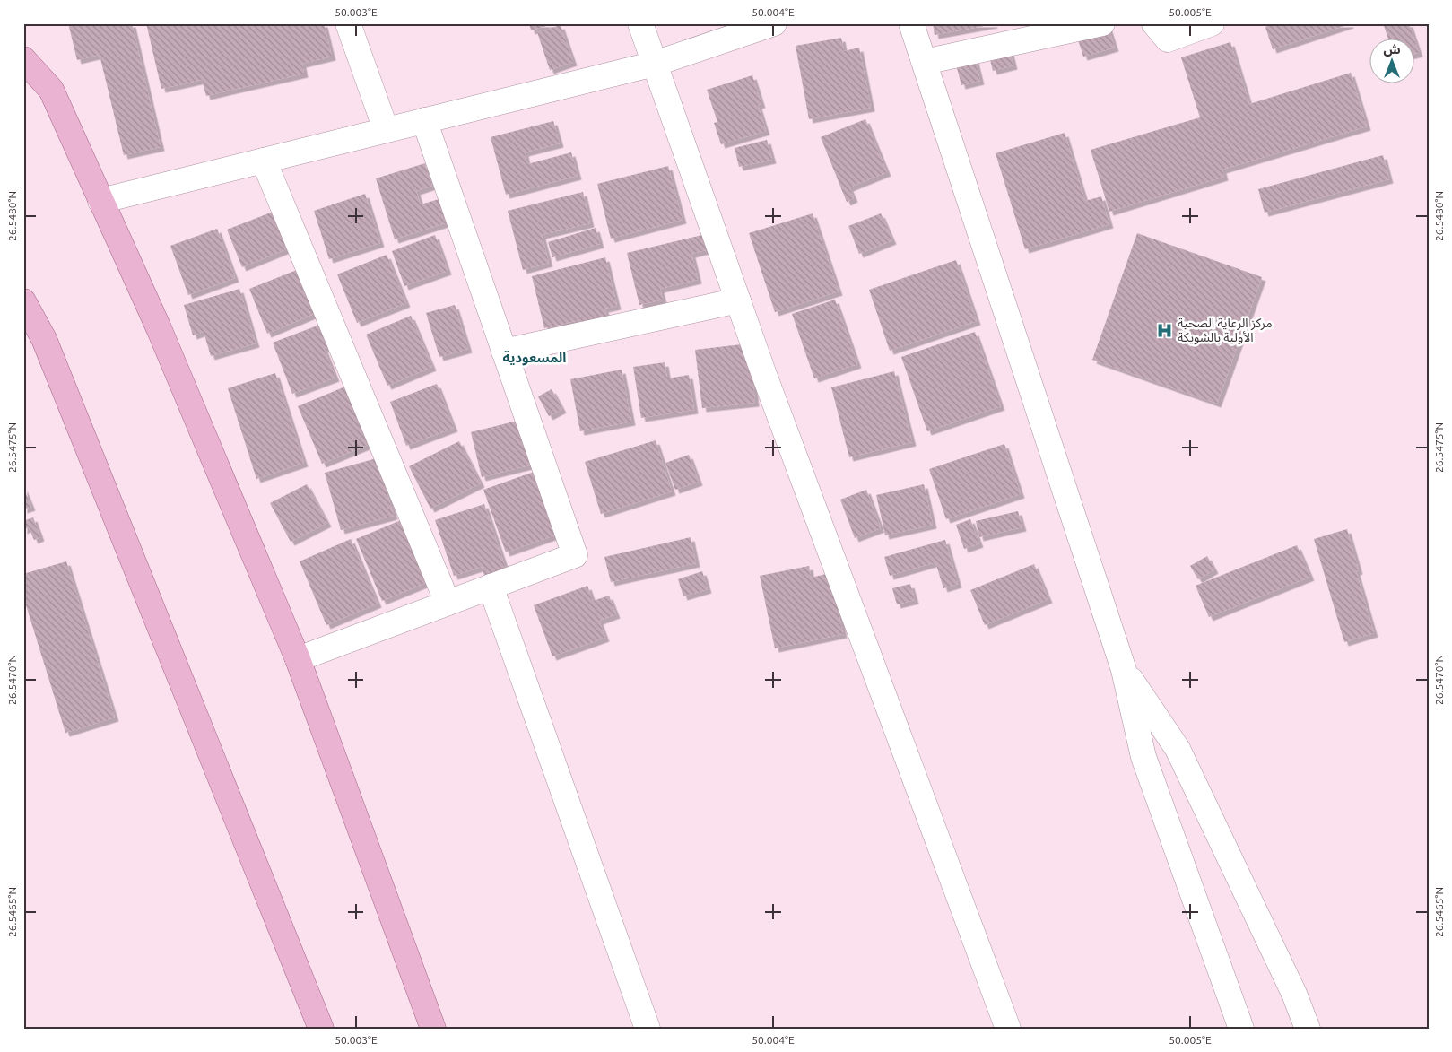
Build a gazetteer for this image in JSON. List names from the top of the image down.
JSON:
{
  "districts": ["المسعودية"],
  "places": {
    "hospital": ["مركز الرعاية الصحية الأولية بالشويكة"]
  },
  "north": "top",
  "coordinates": [
    "50.003°E",
    "50.004°E",
    "50.005°E",
    "26.5480°N",
    "26.5475°N",
    "26.5470°N",
    "26.5465°N"
  ]
}
